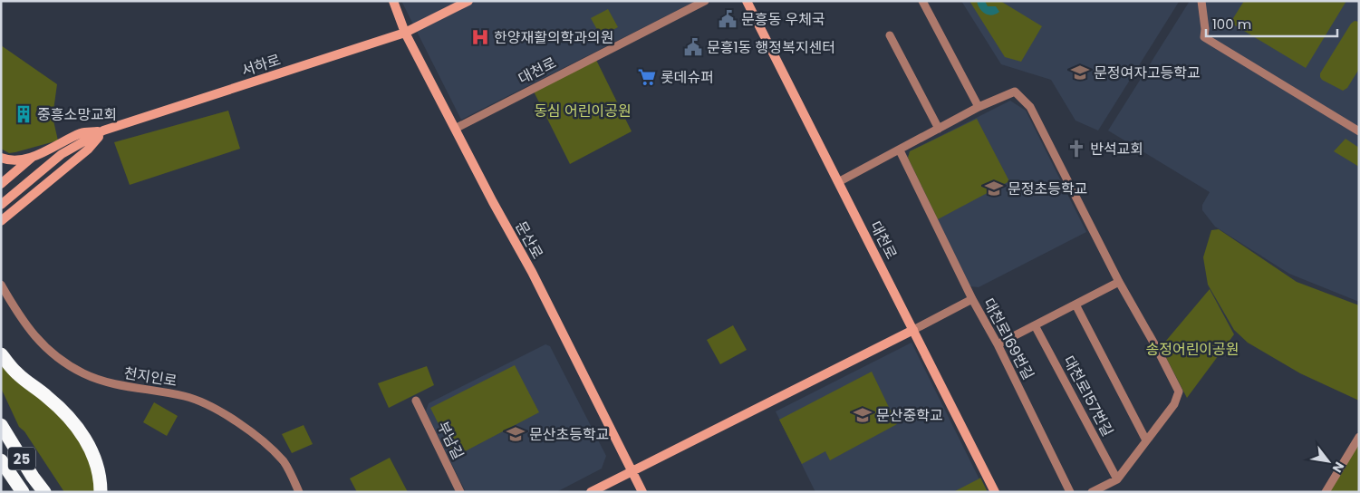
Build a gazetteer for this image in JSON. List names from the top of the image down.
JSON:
{
  "streets": {
    "highway": ["25"],
    "street": [
      "서하로",
      "대천로",
      "문산로",
      "대천로169번길",
      "천지인로",
      "대천로157번길",
      "부남길"
    ]
  },
  "crossings": [
    ["서하로", "문산로"],
    ["대천로", "문산로"],
    ["대천로", "대천로169번길"]
  ],
  "parks": ["동심 어린이공원", "송정어린이공원"],
  "places": {
    "public building": ["문흥동 우체국", "문흥1동 행정복지센터"],
    "hospital": ["한양재활의학과의원"],
    "school or university": [
      "문정여자고등학교",
      "문정초등학교",
      "문산중학교",
      "문산초등학교"
    ],
    "supermarket": ["롯데슈퍼"],
    "building": ["중흥소망교회"],
    "church": ["반석교회"]
  },
  "scale_bar": "100 m",
  "north": "bottom right"
}
